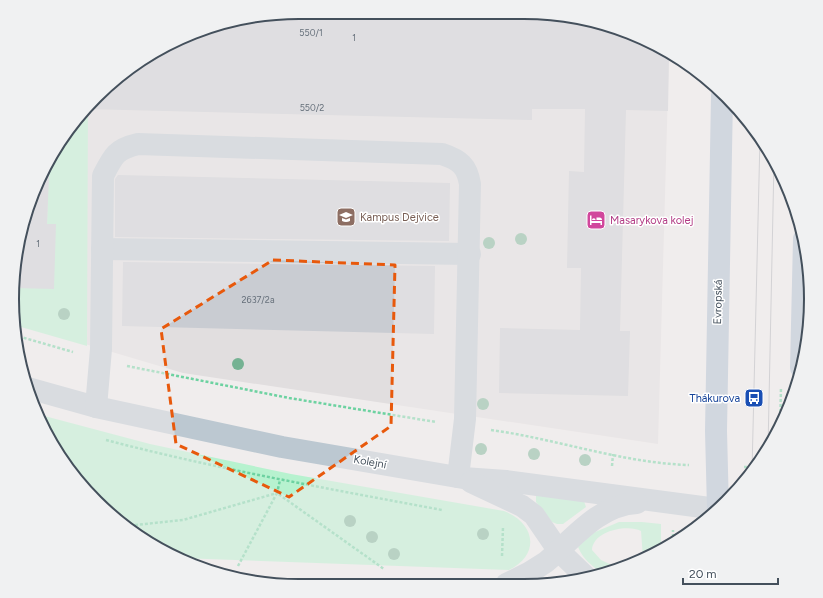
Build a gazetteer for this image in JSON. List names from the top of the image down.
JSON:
{
  "streets": {
    "main road": ["Evropská"],
    "street": ["Kolejní"]
  },
  "places": {
    "school or university": ["Kampus Dejvice"],
    "hotel": ["Masarykova kolej"],
    "bus stop": ["Thákurova"]
  },
  "house_numbers": [
    "550/1",
    "1",
    "550/2",
    "1",
    "2637/2a"
  ],
  "scale_bar": "20 m"
}
